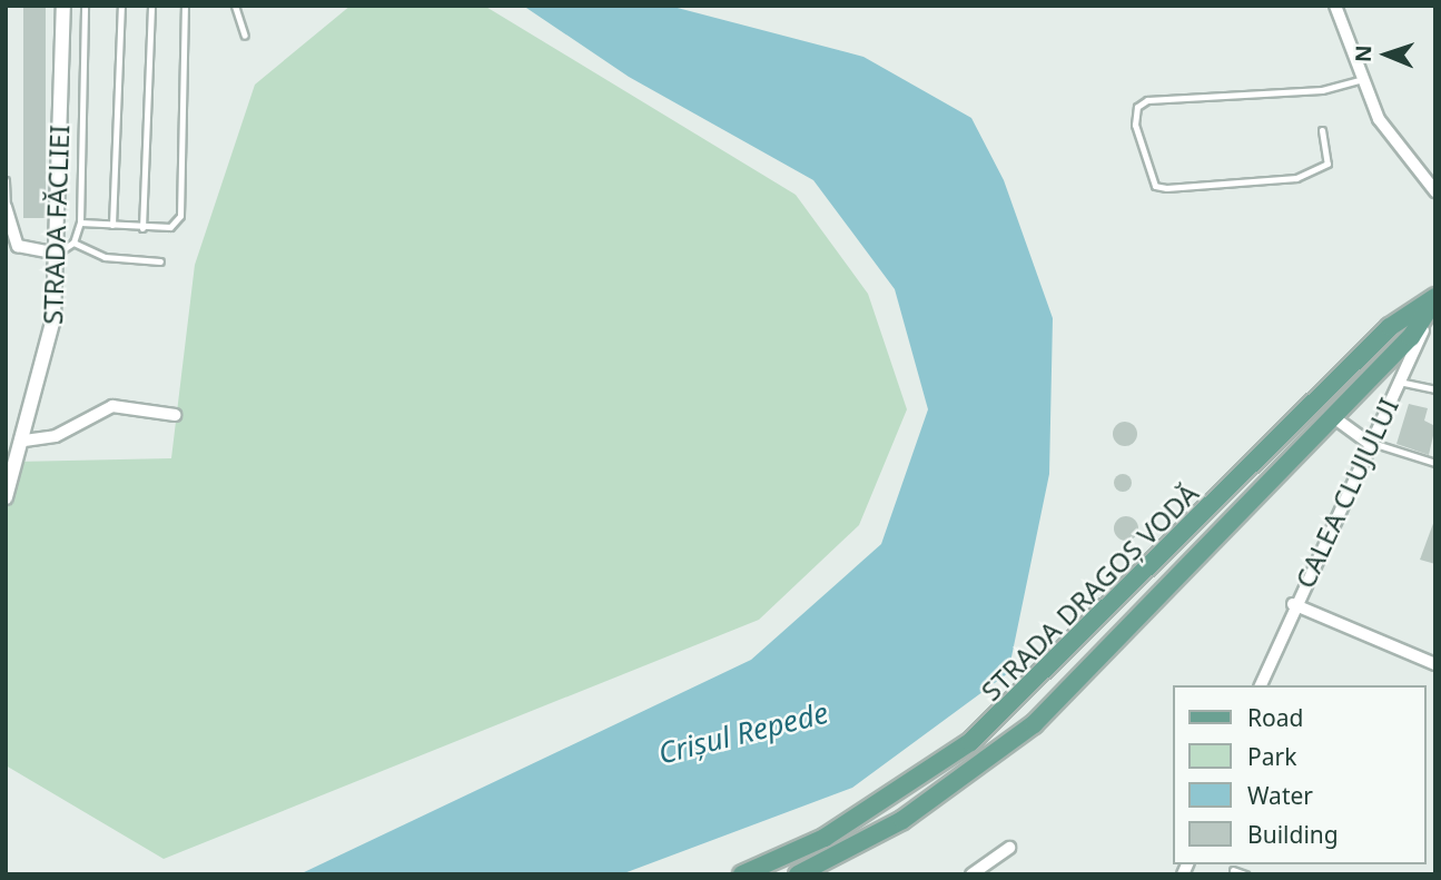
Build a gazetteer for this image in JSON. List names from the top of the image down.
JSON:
{
  "streets": {
    "main road": ["STRADA DRAGOȘ VODĂ"],
    "street": ["STRADA FĂCLIEI", "CALEA CLUJULUI"]
  },
  "crossings": [
    ["CALEA CLUJULUI", "STRADA DRAGOȘ VODĂ"]
  ],
  "water": ["Crișul Repede"],
  "legend": [
    "Road",
    "Park",
    "Water",
    "Building"
  ],
  "north": "left"
}
